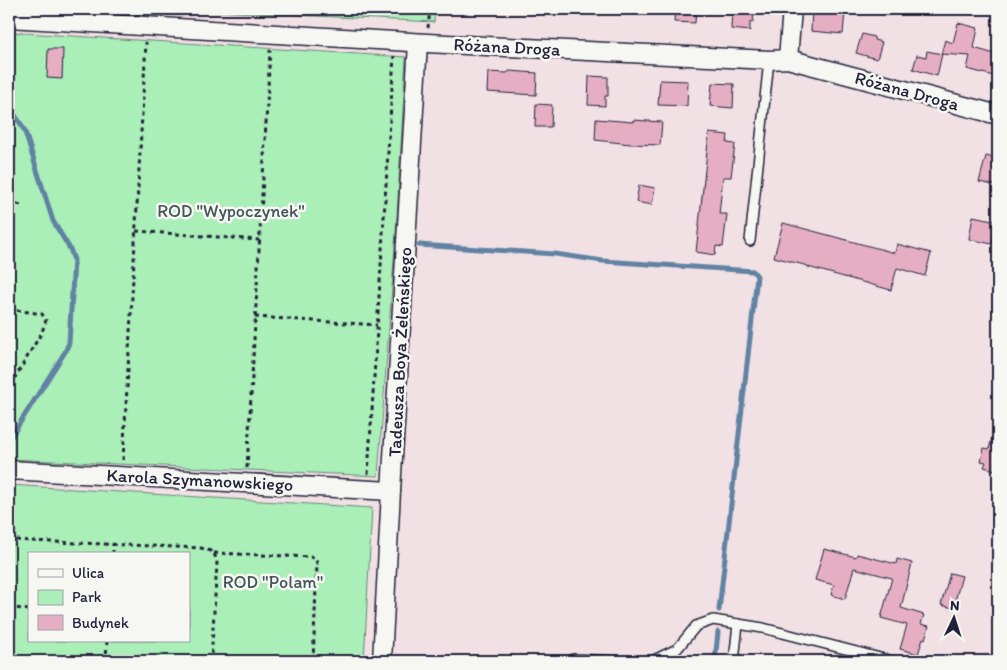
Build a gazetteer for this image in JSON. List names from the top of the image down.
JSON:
{
  "streets": {
    "street": ["Różana Droga", "Tadeusza Boya Żeleńskiego", "Karola Szymanowskiego"]
  },
  "crossings": [
    ["Różana Droga", "Tadeusza Boya Żeleńskiego"],
    ["Tadeusza Boya Żeleńskiego", "Karola Szymanowskiego"]
  ],
  "parks": ["ROD \"Wypoczynek\"", "ROD \"Polam\""],
  "legend": ["Ulica", "Park", "Budynek"],
  "north": "top"
}
